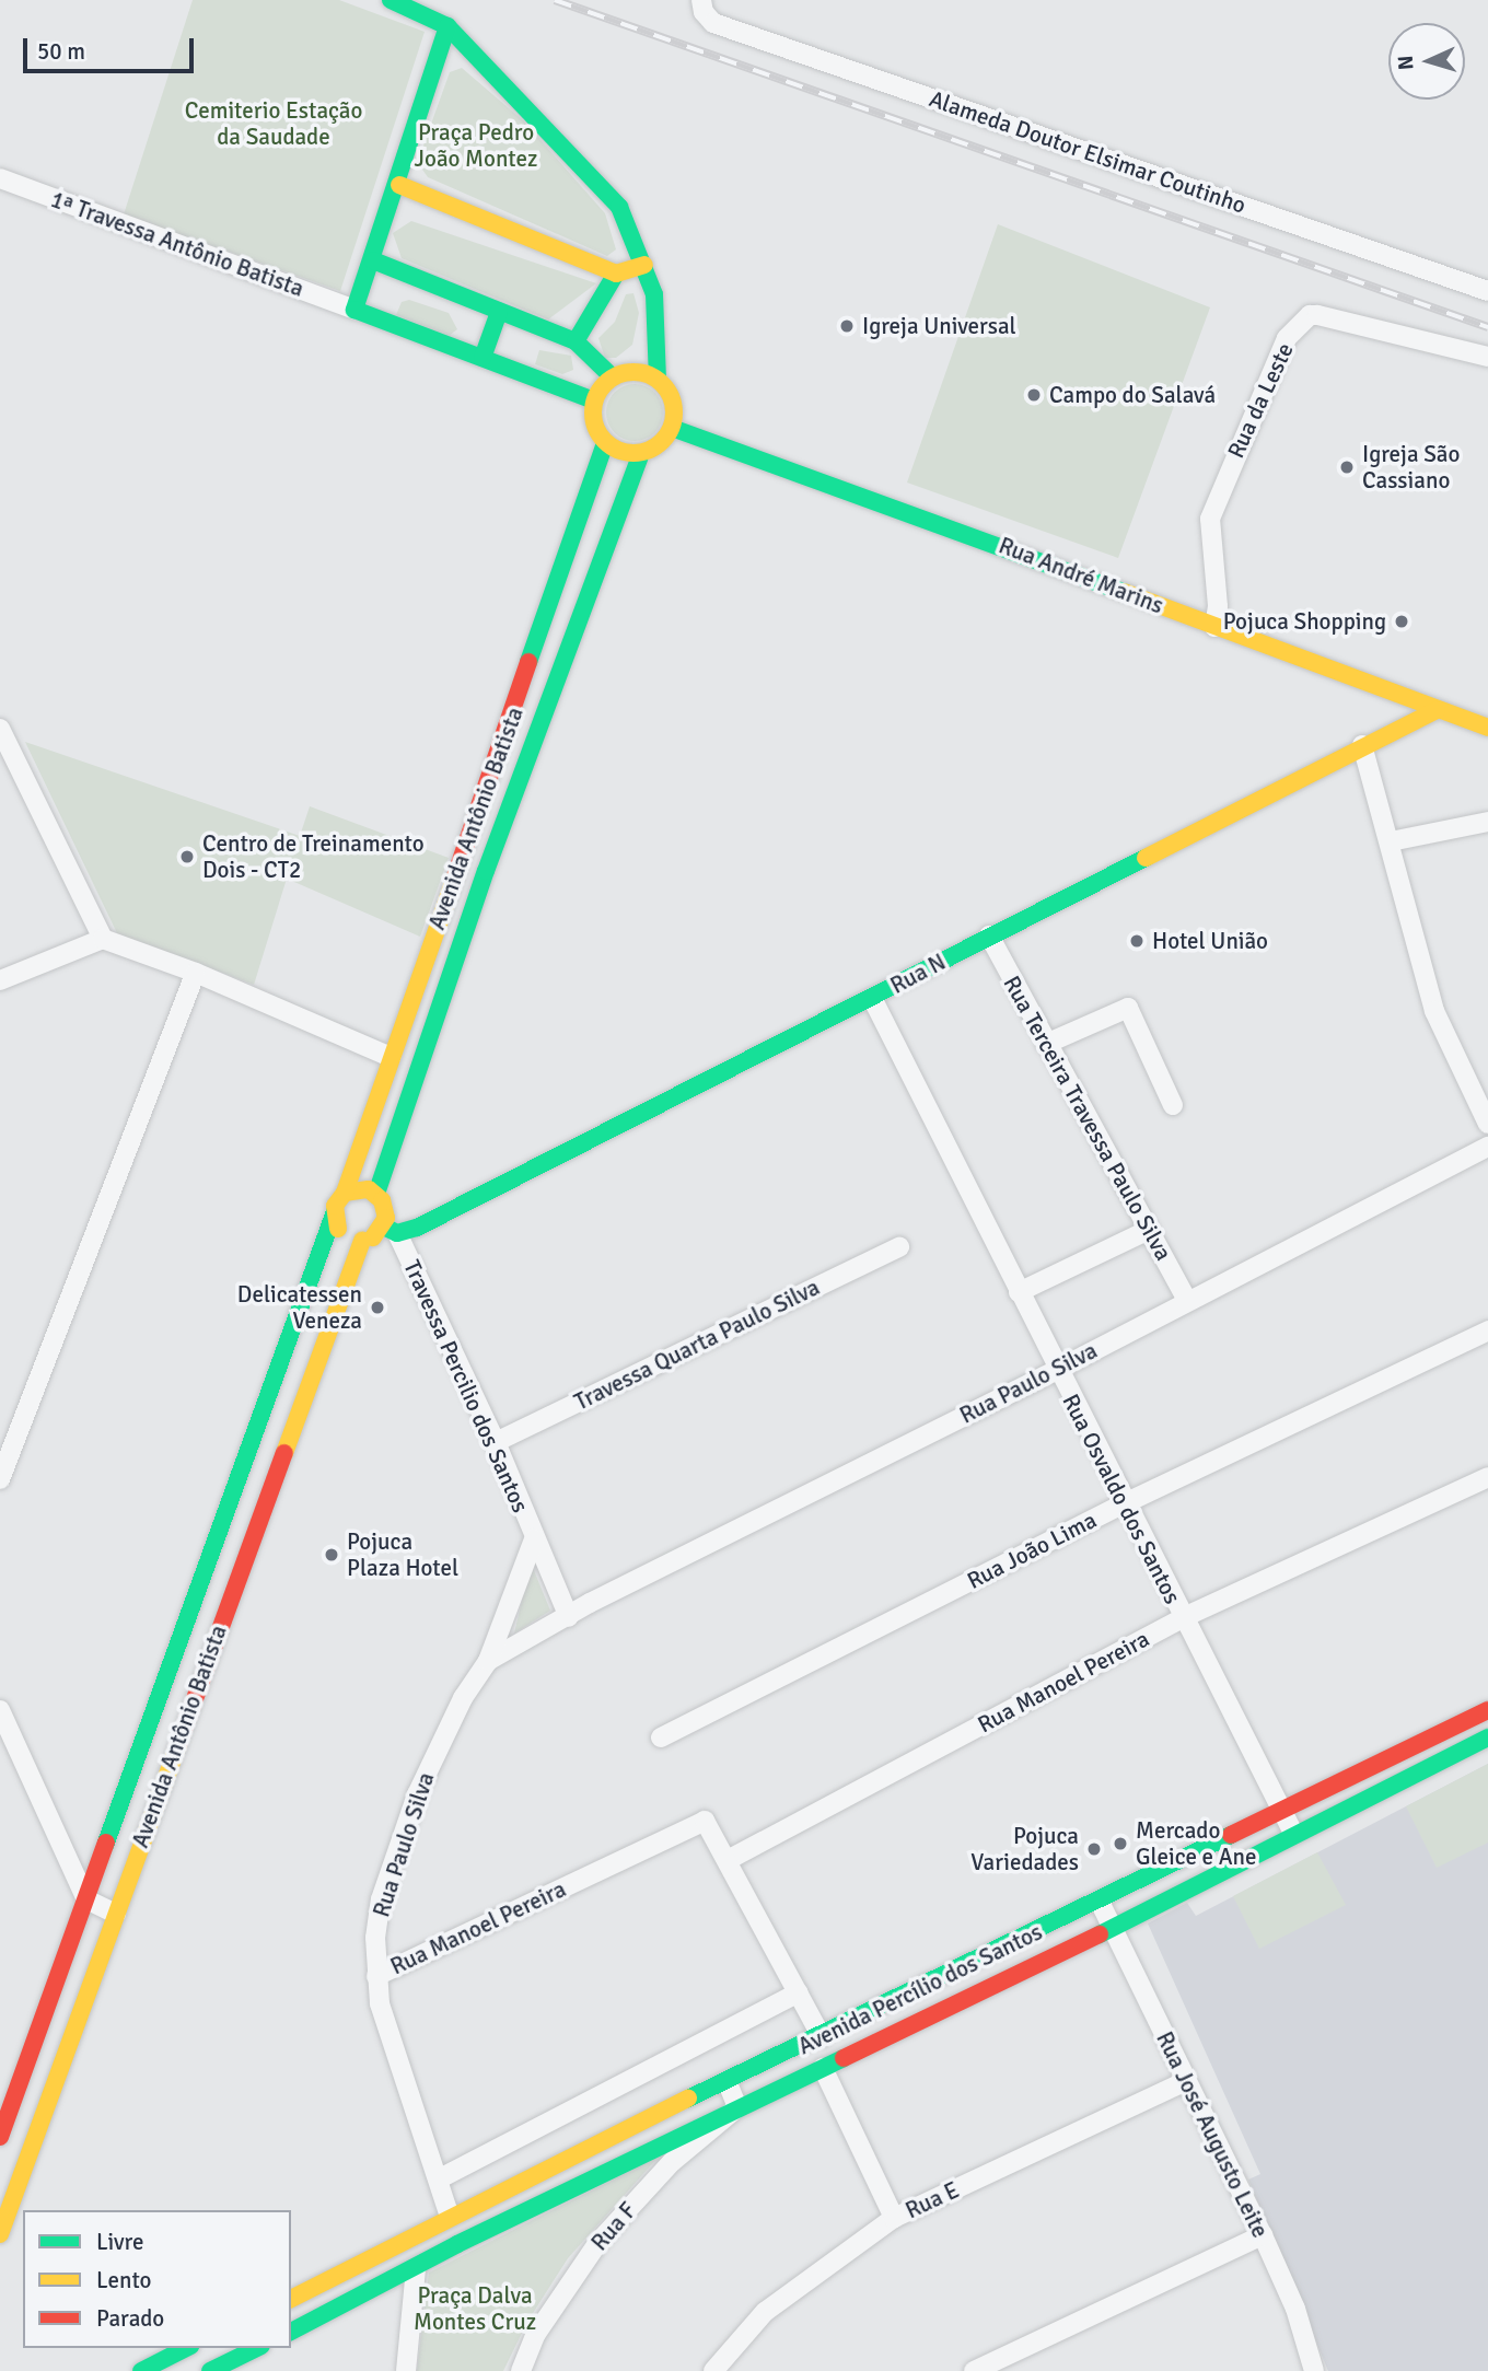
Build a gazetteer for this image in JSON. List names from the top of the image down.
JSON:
{
  "streets": {
    "street": [
      "Alameda Doutor Elsimar Coutinho",
      "1ª Travessa Antônio Batista",
      "Rua da Leste",
      "Rua André Marins",
      "Avenida Antônio Batista",
      "Rua N",
      "Rua Terceira Travessa Paulo Silva",
      "Travessa Quarta Paulo Silva",
      "Rua Paulo Silva",
      "Travessa Percilio dos Santos",
      "Rua Osvaldo dos Santos",
      "Rua João Lima",
      "Rua Manoel Pereira",
      "Avenida Percílio dos Santos",
      "Rua José Augusto Leite",
      "Rua E",
      "Rua F"
    ]
  },
  "crossings": [
    ["1ª Travessa Antônio Batista", "Rua André Marins"],
    ["1ª Travessa Antônio Batista", "Avenida Antônio Batista"],
    ["Rua da Leste", "Rua André Marins"],
    ["Rua André Marins", "Avenida Antônio Batista"],
    ["Rua André Marins", "Rua N"],
    ["Avenida Antônio Batista", "Rua N"],
    ["Avenida Antônio Batista", "Travessa Percilio dos Santos"],
    ["Rua N", "Rua Terceira Travessa Paulo Silva"],
    ["Rua N", "Travessa Percilio dos Santos"],
    ["Rua N", "Rua Osvaldo dos Santos"],
    ["Rua Terceira Travessa Paulo Silva", "Rua Paulo Silva"],
    ["Travessa Quarta Paulo Silva", "Travessa Percilio dos Santos"],
    ["Rua Paulo Silva", "Travessa Percilio dos Santos"],
    ["Rua Paulo Silva", "Rua Osvaldo dos Santos"],
    ["Rua Paulo Silva", "Rua Manoel Pereira"],
    ["Rua Paulo Silva", "Avenida Percílio dos Santos"],
    ["Rua Osvaldo dos Santos", "Rua João Lima"],
    ["Rua Osvaldo dos Santos", "Rua Manoel Pereira"],
    ["Rua Osvaldo dos Santos", "Avenida Percílio dos Santos"],
    ["Rua Manoel Pereira", "Avenida Percílio dos Santos"],
    ["Avenida Percílio dos Santos", "Rua José Augusto Leite"],
    ["Avenida Percílio dos Santos", "Rua F"],
    ["Rua José Augusto Leite", "Rua E"]
  ],
  "parks": ["Cemiterio Estação da Saudade", "Praça Pedro João Montez", "Praça Dalva Montes Cruz"],
  "places": [
    "Igreja Universal",
    "Campo do Salavá",
    "Igreja São Cassiano",
    "Pojuca Shopping",
    "Centro de Treinamento Dois - CT2",
    "Hotel União",
    "Delicatessen Veneza",
    "Pojuca Plaza Hotel",
    "Mercado Gleice e Ane",
    "Pojuca Variedades"
  ],
  "legend": ["Livre", "Lento", "Parado"],
  "scale_bar": "50 m",
  "north": "left"
}
